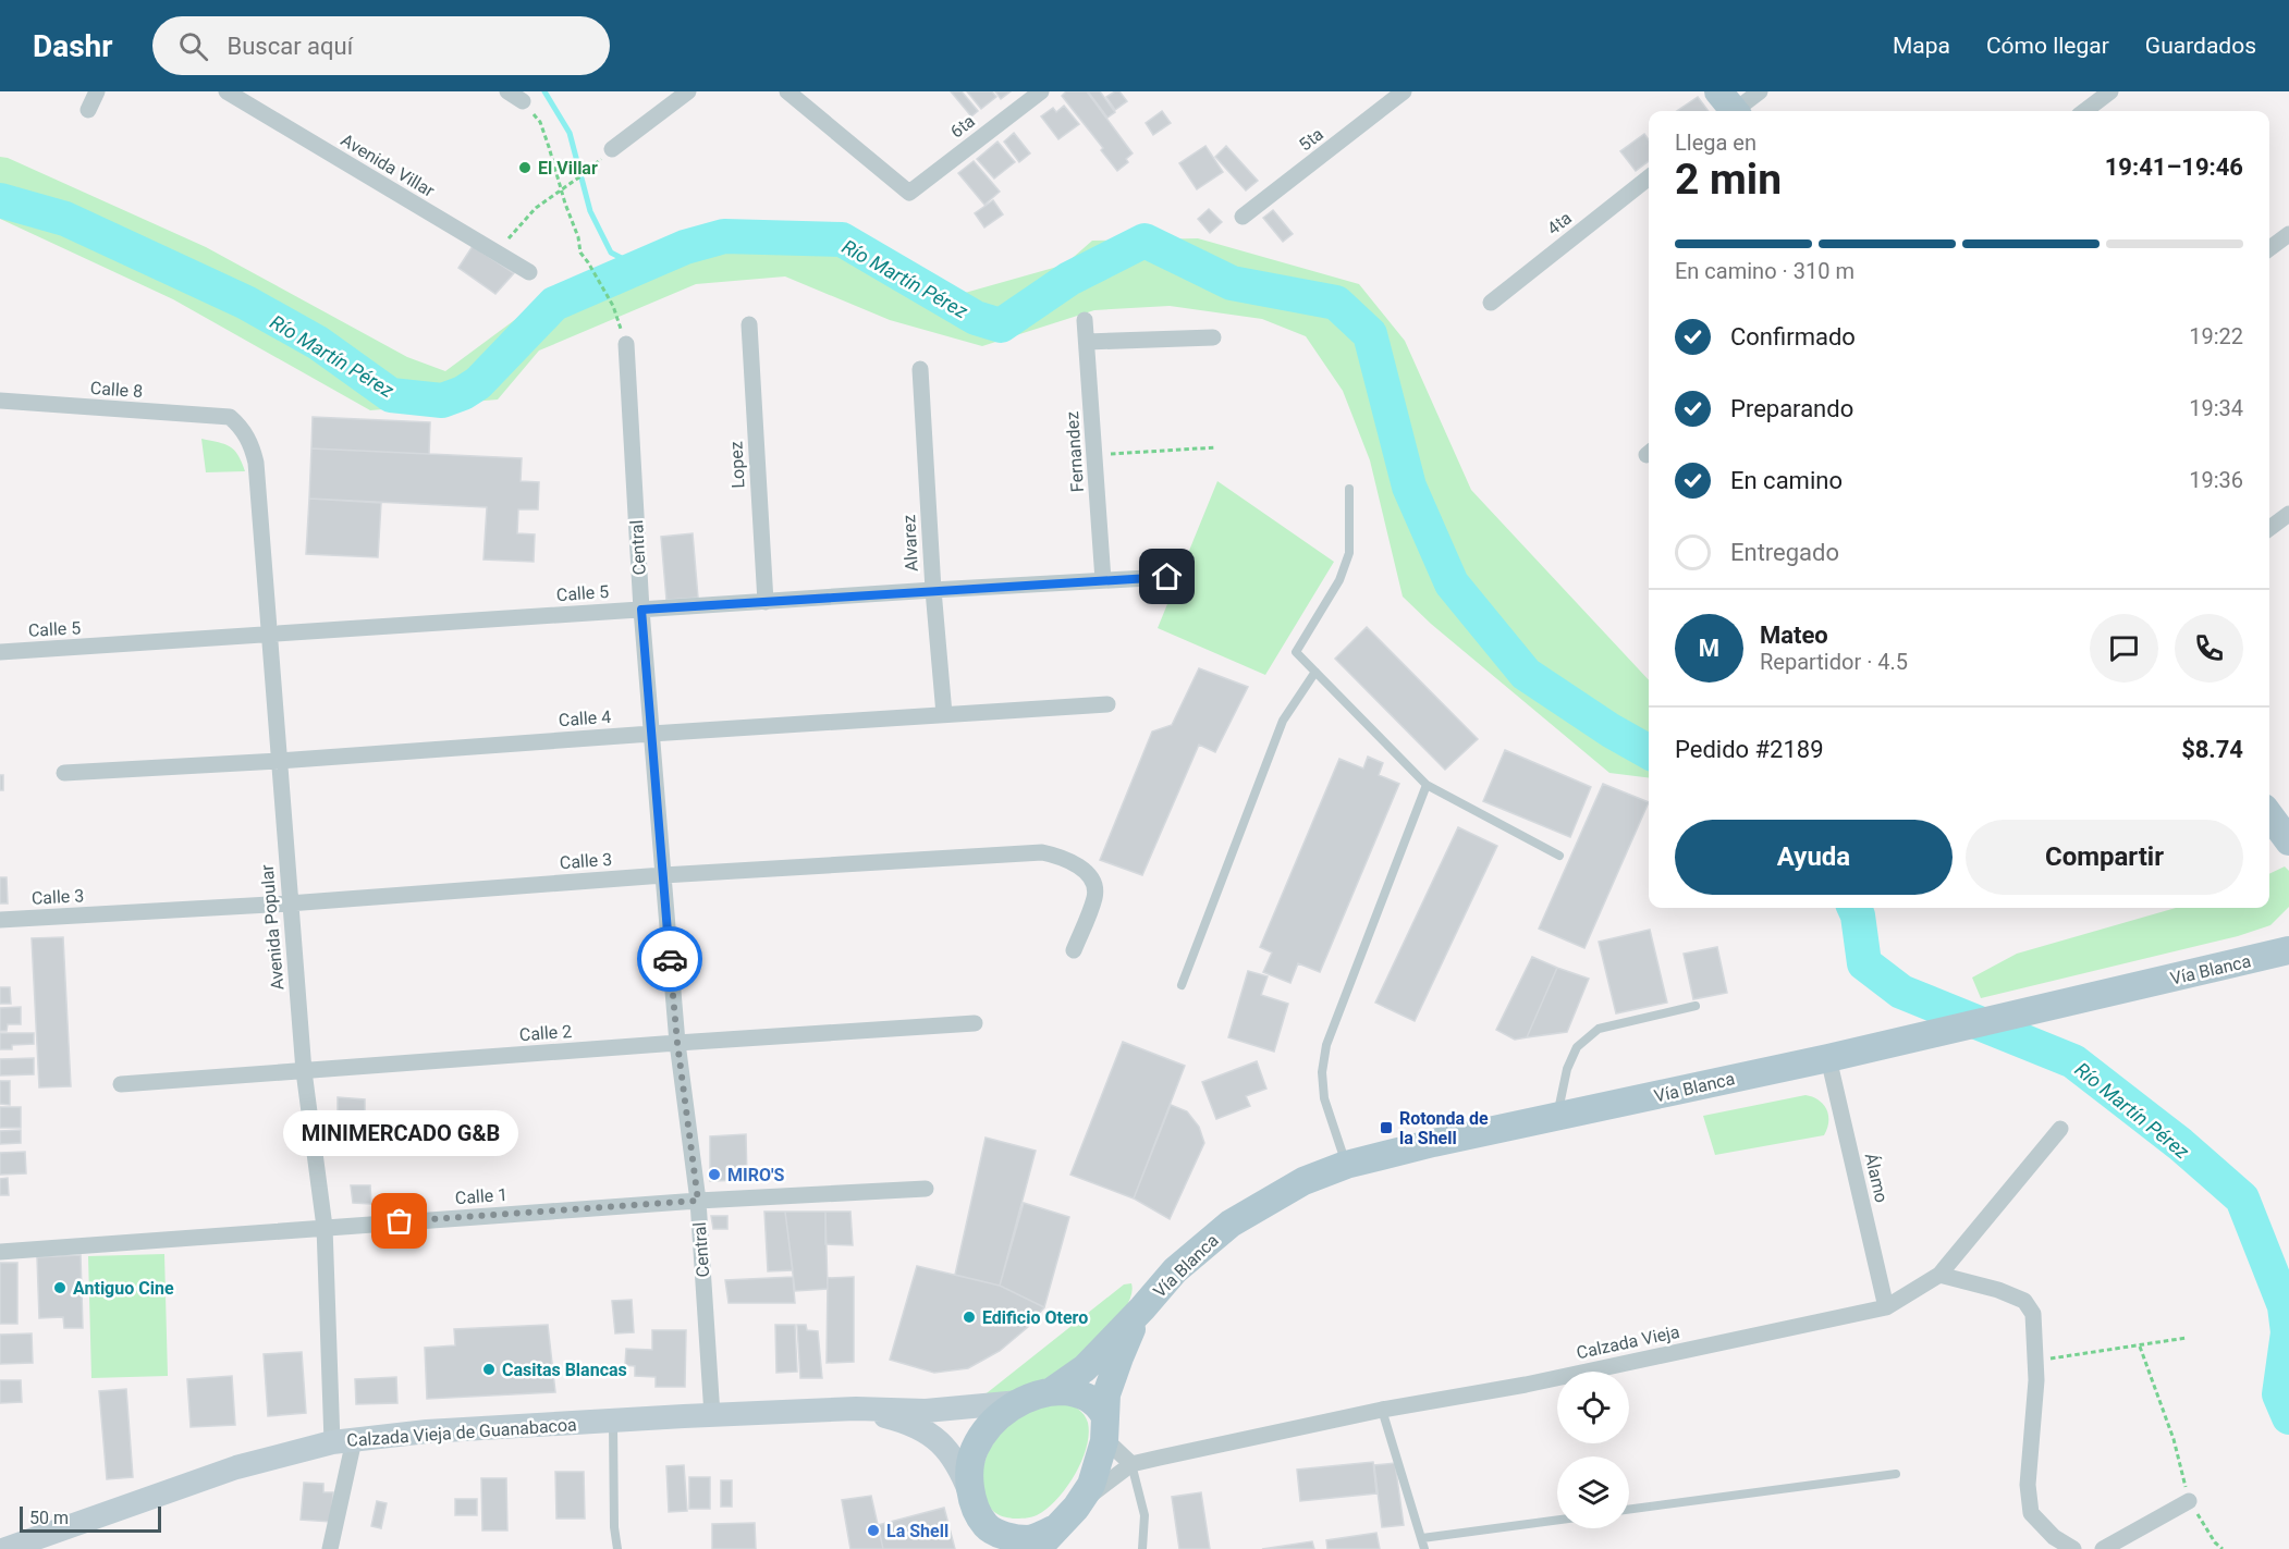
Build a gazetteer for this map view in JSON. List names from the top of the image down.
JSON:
{
  "streets": {
    "main road": ["Vía Blanca", "Calzada Vieja de Guanabacoa"],
    "street": [
      "6ta",
      "5ta",
      "Avenida Villar",
      "4ta",
      "Calle 8",
      "Fernandez",
      "Lopez",
      "Alvarez",
      "Central",
      "Calle 5",
      "Calle 4",
      "Calle 3",
      "Avenida Popular",
      "Calle 2",
      "Álamo",
      "Calle 1",
      "Calzada Vieja"
    ]
  },
  "crossings": [
    ["Calle 8", "Avenida Popular"],
    ["Fernandez", "Calle 5"],
    ["Lopez", "Calle 5"],
    ["Alvarez", "Calle 5"],
    ["Alvarez", "Calle 4"],
    ["Central", "Calle 5"],
    ["Central", "Calle 4"],
    ["Central", "Calle 3"],
    ["Central", "Calle 2"],
    ["Central", "Calle 1"],
    ["Central", "Calzada Vieja de Guanabacoa"],
    ["Calle 5", "Avenida Popular"],
    ["Calle 4", "Avenida Popular"],
    ["Calle 3", "Avenida Popular"],
    ["Avenida Popular", "Calle 2"],
    ["Avenida Popular", "Calle 1"],
    ["Avenida Popular", "Calzada Vieja de Guanabacoa"],
    ["Vía Blanca", "Álamo"],
    ["Vía Blanca", "Calzada Vieja"],
    ["Álamo", "Calzada Vieja"]
  ],
  "water": ["Río Martín Pérez"],
  "places": {
    "other": [
      "El Villar",
      "MIRO'S",
      "MINIMERCADO G&B",
      "Antiguo Cine",
      "Edificio Otero",
      "Casitas Blancas",
      "La Shell"
    ],
    "transit": ["Rotonda de la Shell"]
  },
  "scale_bar": "50 m",
  "page": {
    "header": "Dashr",
    "search": "Buscar aquí",
    "nav": ["Mapa", "Cómo llegar", "Guardados"],
    "heading": ["2 min", "Llega en", "19:41–19:46"],
    "panel": [
      "Mateo",
      "Repartidor · 4.5",
      "Pedido #2189",
      "$8.74"
    ],
    "bar": "En camino · 310 m",
    "list": [
      ["Confirmado", "19:22"],
      ["Preparando", "19:34"],
      ["En camino", "19:36"],
      "Entregado"
    ],
    "round": "M",
    "buttons": ["Ayuda", "Compartir"],
    "bubble": "MINIMERCADO G&B",
    "scale": "50 m"
  }
}
